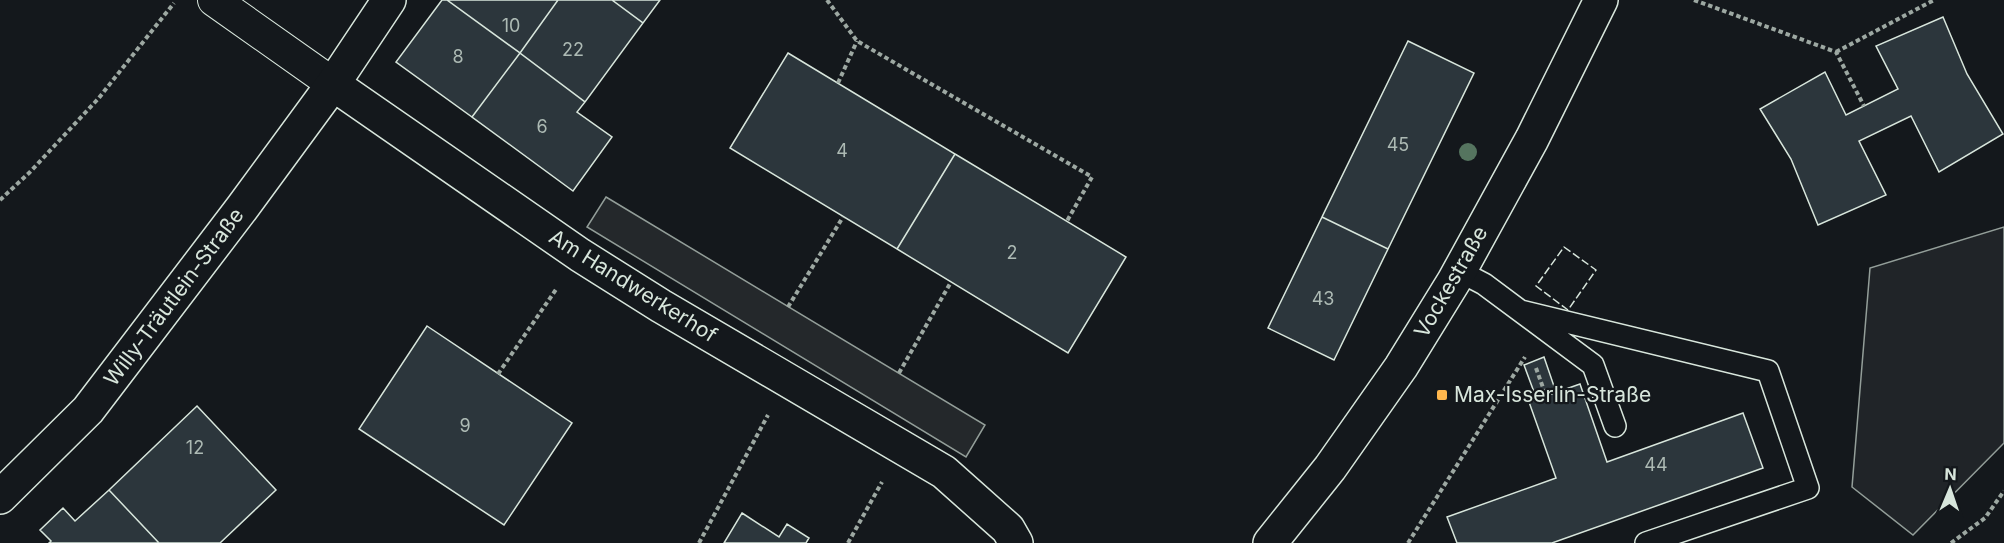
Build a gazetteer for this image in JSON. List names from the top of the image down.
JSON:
{
  "streets": {
    "street": ["Vockestraße", "Am Handwerkerhof", "Willy-Träutlein-Straße"]
  },
  "crossings": [
    ["Am Handwerkerhof", "Willy-Träutlein-Straße"]
  ],
  "places": {
    "transit": ["Max-Isserlin-Straße"]
  },
  "house_numbers": [
    "10",
    "22",
    "8",
    "6",
    "45",
    "4",
    "2",
    "43",
    "9",
    "12",
    "44"
  ],
  "north": "top"
}
